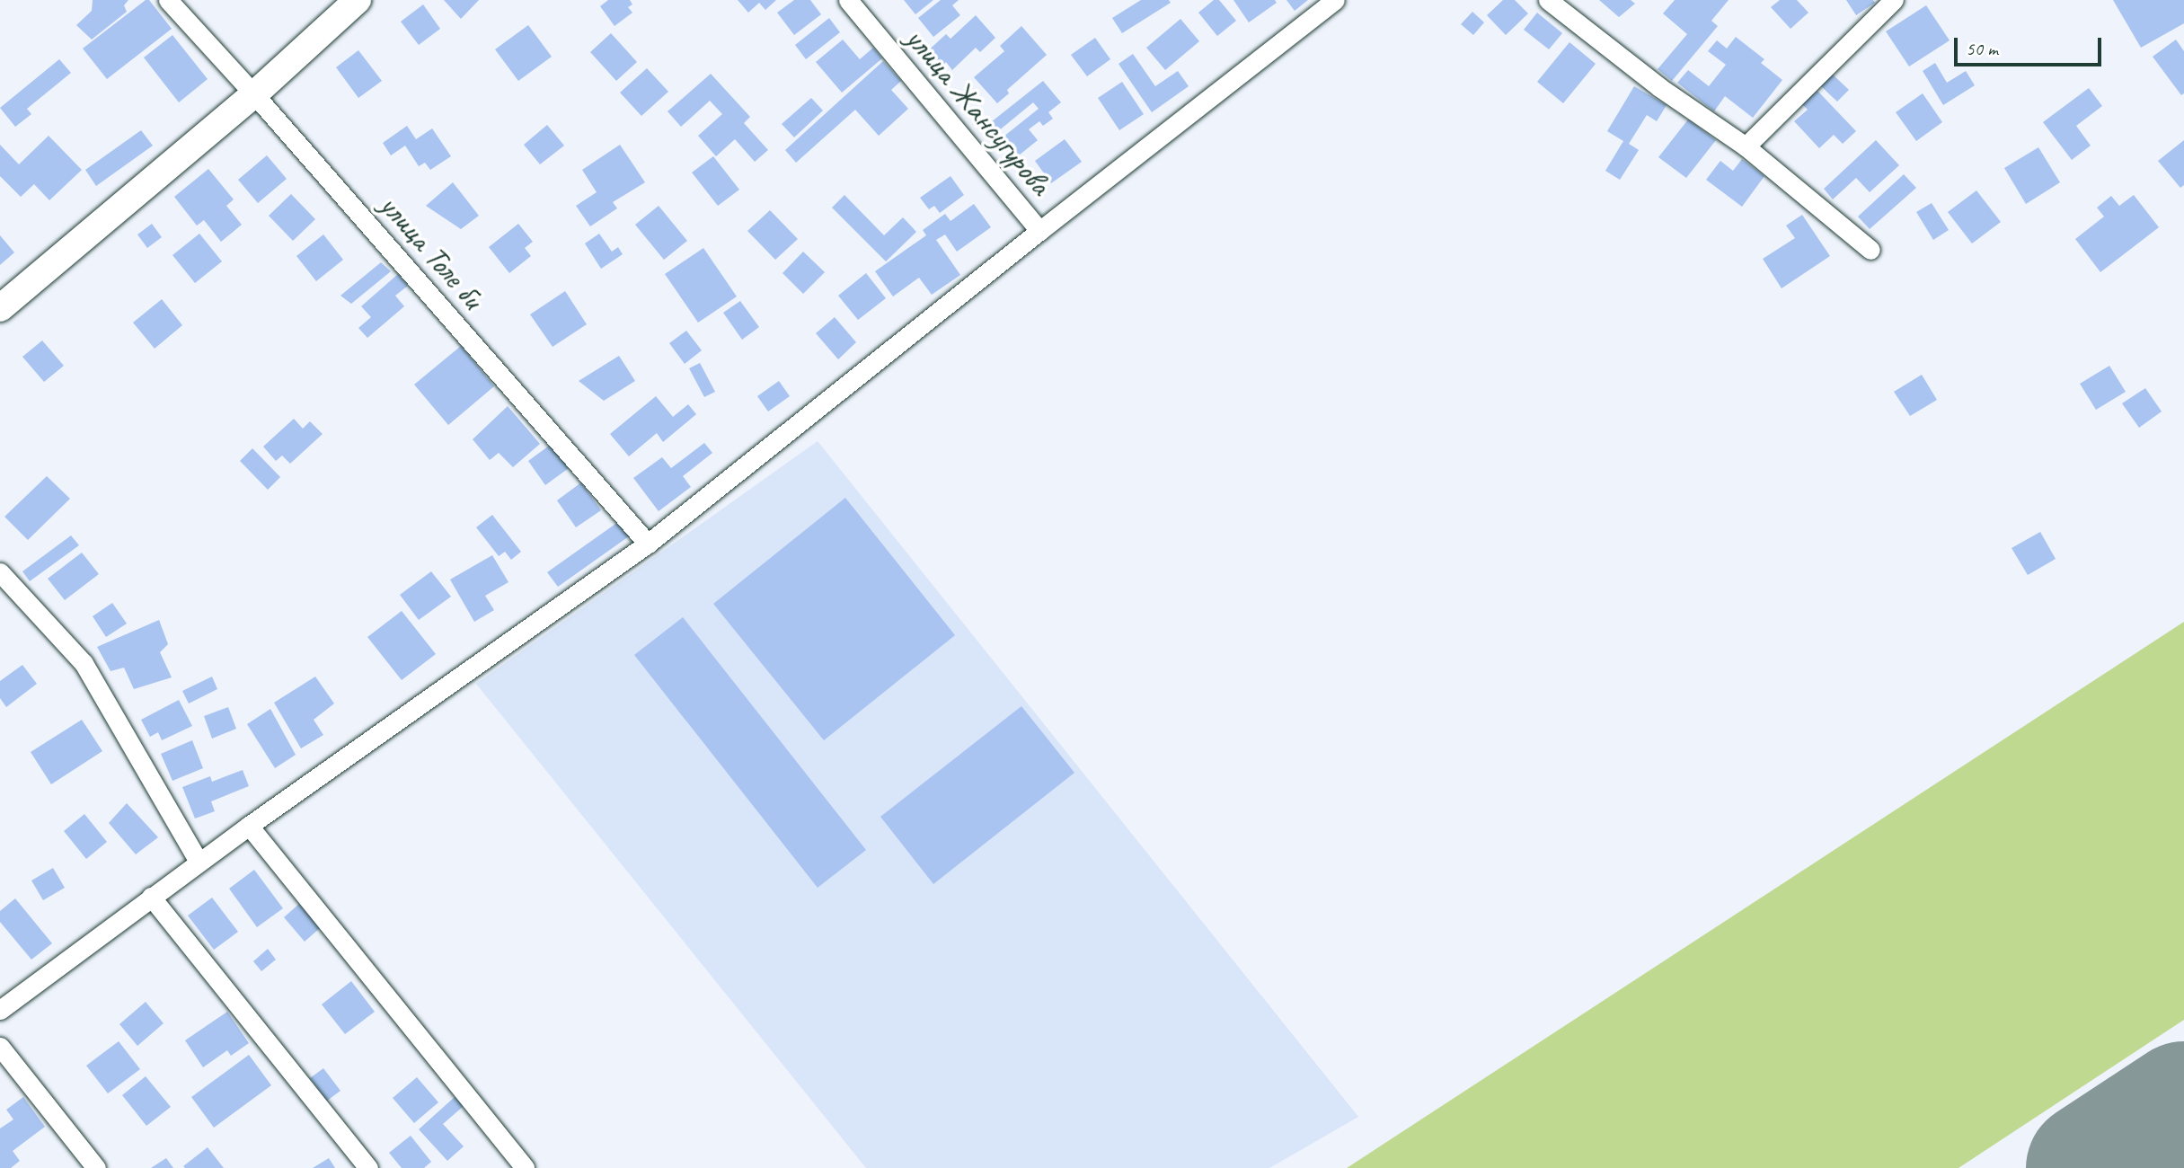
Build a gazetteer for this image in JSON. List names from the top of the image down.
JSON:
{
  "streets": {
    "street": ["улица Жансугурова", "улица Толе би"]
  },
  "scale_bar": "50 m"
}
